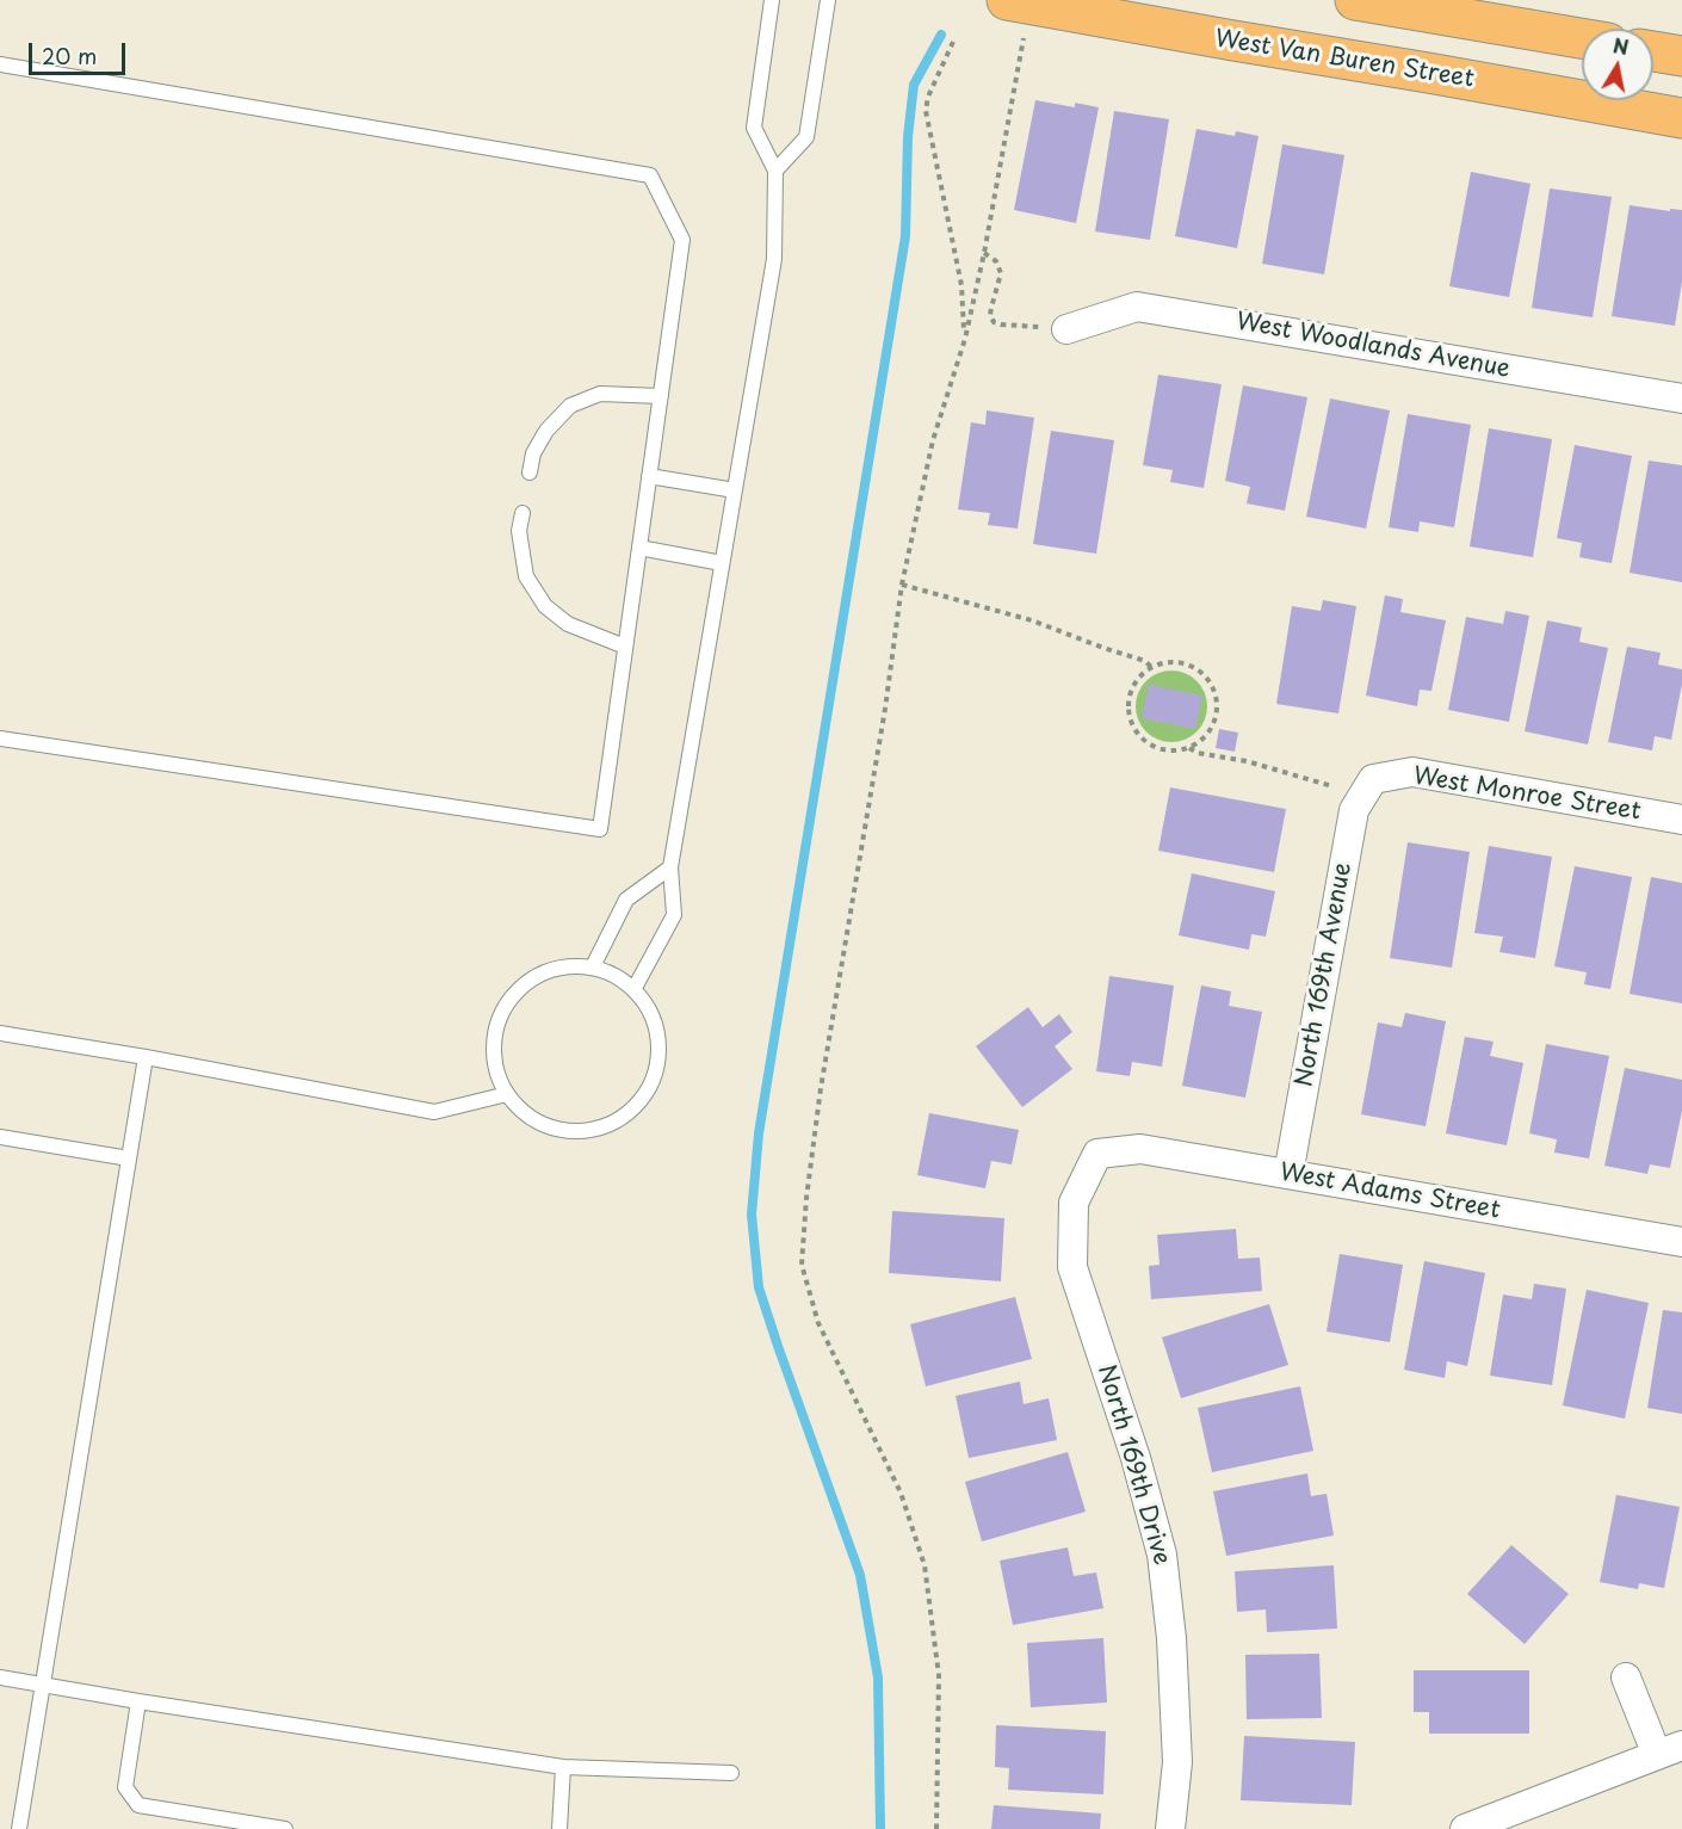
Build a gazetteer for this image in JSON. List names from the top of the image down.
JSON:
{
  "streets": {
    "main road": ["West Van Buren Street"],
    "street": [
      "West Woodlands Avenue",
      "West Monroe Street",
      "North 169th Avenue",
      "West Adams Street",
      "North 169th Drive"
    ]
  },
  "crossings": [
    ["West Monroe Street", "North 169th Avenue"],
    ["North 169th Avenue", "West Adams Street"],
    ["West Adams Street", "North 169th Drive"]
  ],
  "scale_bar": "20 m",
  "north": "top"
}
